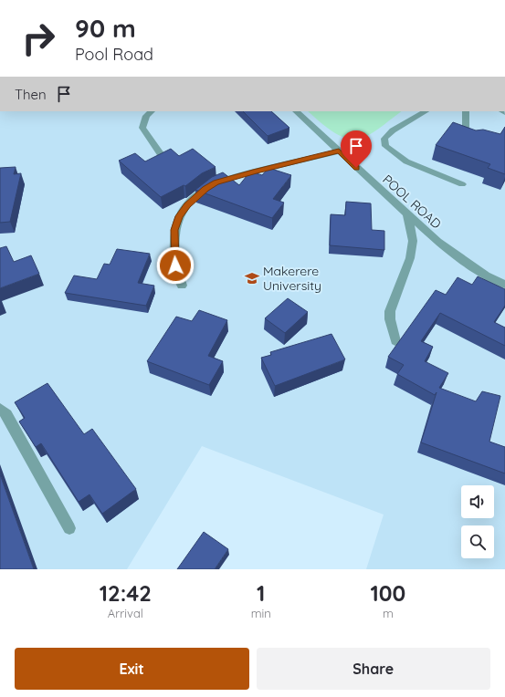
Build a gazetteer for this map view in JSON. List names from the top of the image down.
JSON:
{
  "streets": {
    "lane": ["POOL ROAD"]
  },
  "places": {
    "school or university": ["Makerere University"]
  },
  "page": {
    "turn": ["90 m", "Pool Road"],
    "then": "Then",
    "eta": [
      "12:42",
      "Arrival",
      "1",
      "min",
      "100",
      "m"
    ],
    "buttons": ["Exit", "Share"]
  }
}
